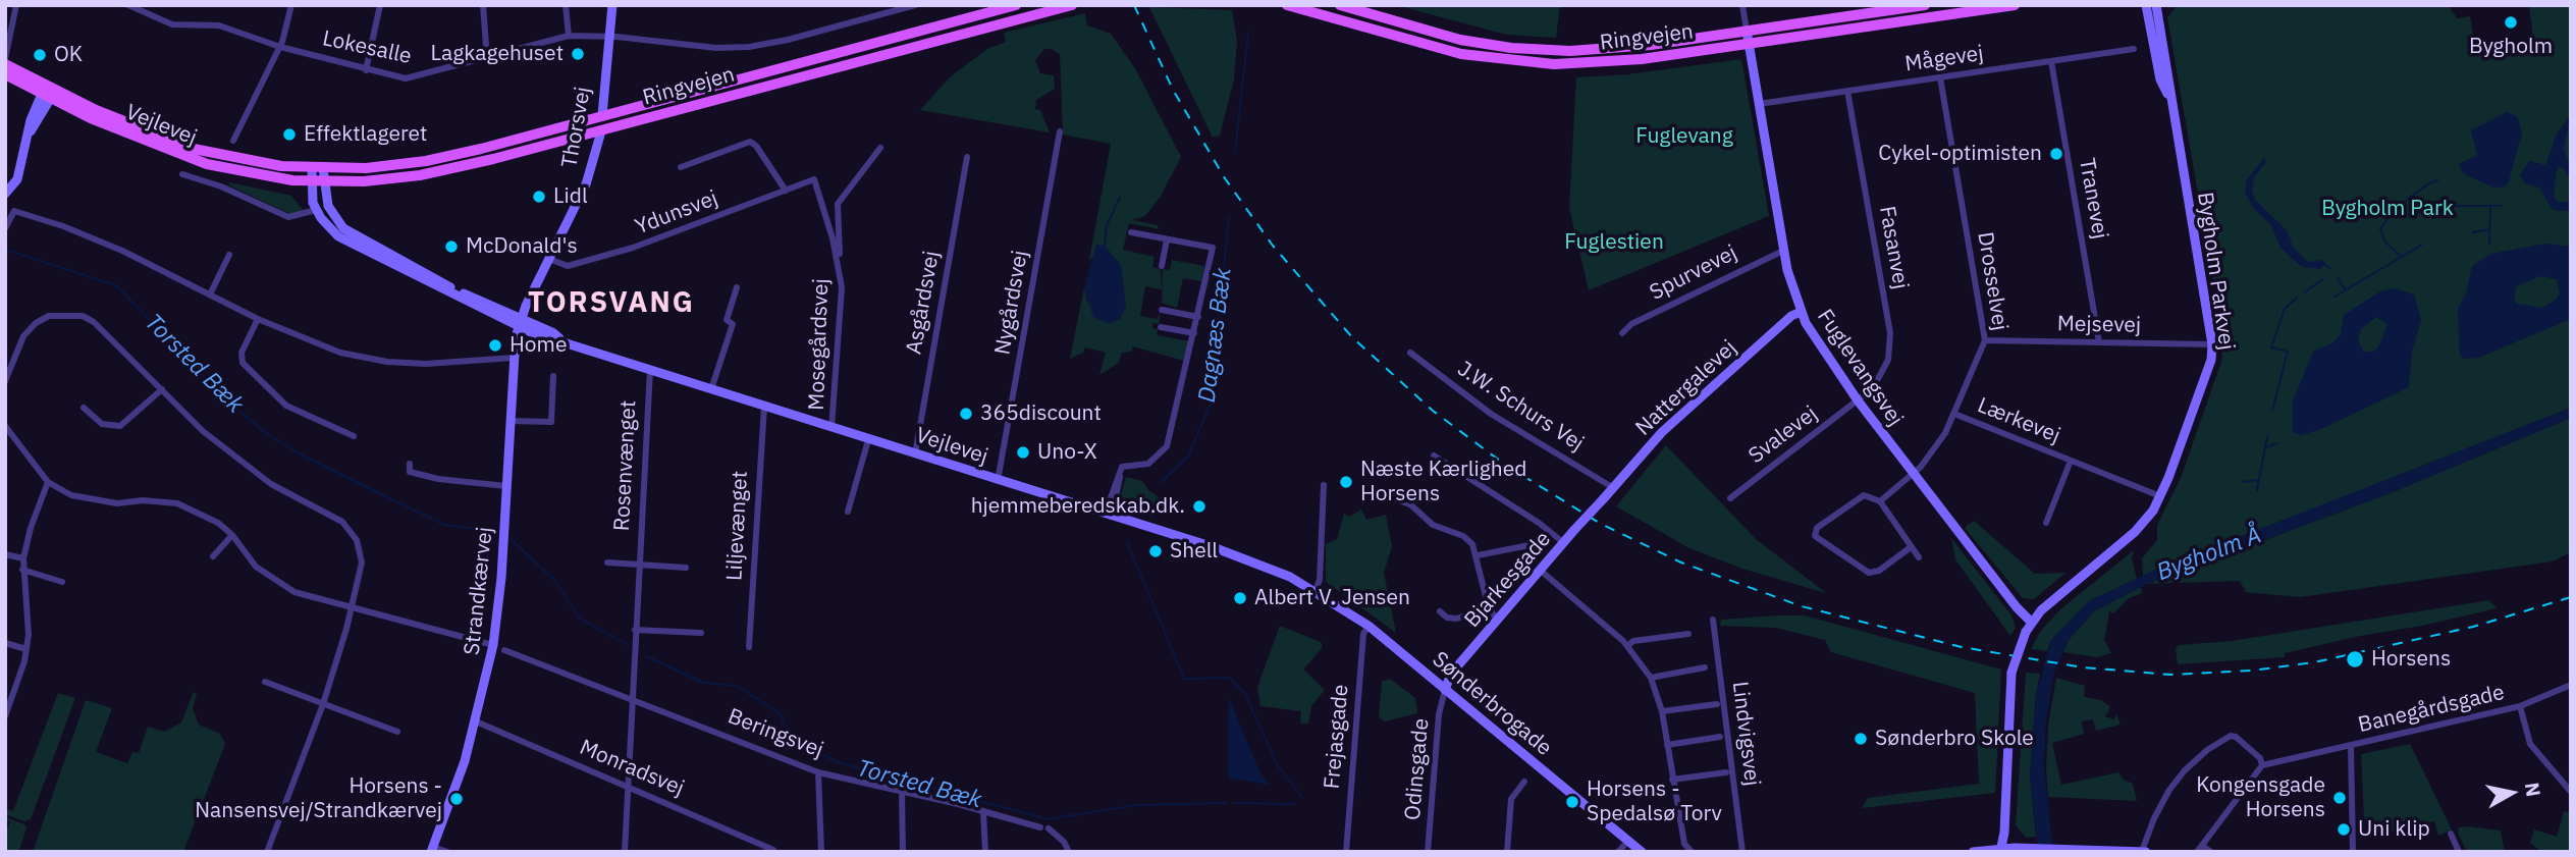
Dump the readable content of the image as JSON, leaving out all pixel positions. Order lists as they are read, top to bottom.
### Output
{
  "streets": {
    "main road": ["Ringvejen", "Vejlevej", "Thorsvej"],
    "street": [
      "Lokesalle",
      "Mågevej",
      "Tranevej",
      "Ydunsvej",
      "Fasanvej",
      "Bygholm Parkvej",
      "Spurvevej",
      "Drosselvej",
      "Asgårdsvej",
      "Nygårdsvej",
      "Mejsevej",
      "Mosegårdsvej",
      "Fuglevangsvej",
      "Nattergalevej",
      "J.W. Schurs Vej",
      "Lærkevej",
      "Svalevej",
      "Rosenvænget",
      "Liljevænget",
      "Bjarkesgade",
      "Strandkærvej",
      "Sønderbrogade",
      "Banegårdsgade",
      "Beringsvej",
      "Lindvigsvej",
      "Frejasgade",
      "Monradsvej",
      "Odinsgade"
    ]
  },
  "crossings": [
    ["Ringvejen", "Vejlevej"],
    ["Ringvejen", "Thorsvej"],
    ["Ringvejen", "Fuglevangsvej"],
    ["Lokesalle", "Thorsvej"],
    ["Mågevej", "Tranevej"],
    ["Mågevej", "Fasanvej"],
    ["Mågevej", "Drosselvej"],
    ["Mågevej", "Fuglevangsvej"],
    ["Vejlevej", "Thorsvej"],
    ["Vejlevej", "Asgårdsvej"],
    ["Vejlevej", "Nygårdsvej"],
    ["Vejlevej", "Mosegårdsvej"],
    ["Vejlevej", "Rosenvænget"],
    ["Vejlevej", "Liljevænget"],
    ["Vejlevej", "Strandkærvej"],
    ["Vejlevej", "Sønderbrogade"],
    ["Thorsvej", "Ydunsvej"],
    ["Thorsvej", "Strandkærvej"],
    ["Tranevej", "Mejsevej"],
    ["Ydunsvej", "Mosegårdsvej"],
    ["Fasanvej", "Fuglevangsvej"],
    ["Fasanvej", "Svalevej"],
    ["Bygholm Parkvej", "Mejsevej"],
    ["Bygholm Parkvej", "Fuglevangsvej"],
    ["Bygholm Parkvej", "Lærkevej"],
    ["Spurvevej", "Fuglevangsvej"],
    ["Drosselvej", "Mejsevej"],
    ["Drosselvej", "Fuglevangsvej"],
    ["Drosselvej", "Lærkevej"],
    ["Fuglevangsvej", "Nattergalevej"],
    ["Fuglevangsvej", "Svalevej"],
    ["Nattergalevej", "J.W. Schurs Vej"],
    ["Nattergalevej", "Bjarkesgade"],
    ["Rosenvænget", "Beringsvej"],
    ["Rosenvænget", "Monradsvej"],
    ["Bjarkesgade", "Sønderbrogade"],
    ["Bjarkesgade", "Odinsgade"],
    ["Strandkærvej", "Monradsvej"],
    ["Sønderbrogade", "Frejasgade"],
    ["Sønderbrogade", "Odinsgade"]
  ],
  "districts": ["TORSVANG"],
  "water": ["Dagnæs Bæk", "Torsted Bæk", "Bygholm Å"],
  "parks": ["Fuglevang", "Bygholm Park", "Fuglestien"],
  "places": [
    "Bygholm",
    "Lagkagehuset",
    "OK",
    "Effektlageret",
    "Cykel-optimisten",
    "Lidl",
    "McDonald's",
    "Home",
    "365discount",
    "Uno-X",
    "Næste Kærlighed Horsens",
    "hjemmeberedskab.dk.",
    "Shell",
    "Albert V. Jensen",
    "Horsens",
    "Sønderbro Skole",
    "Kongensgade Horsens",
    "Horsens - Nansensvej/Strandkærvej",
    "Horsens - Spedalsø Torv",
    "Uni klip"
  ],
  "north": "right"
}
